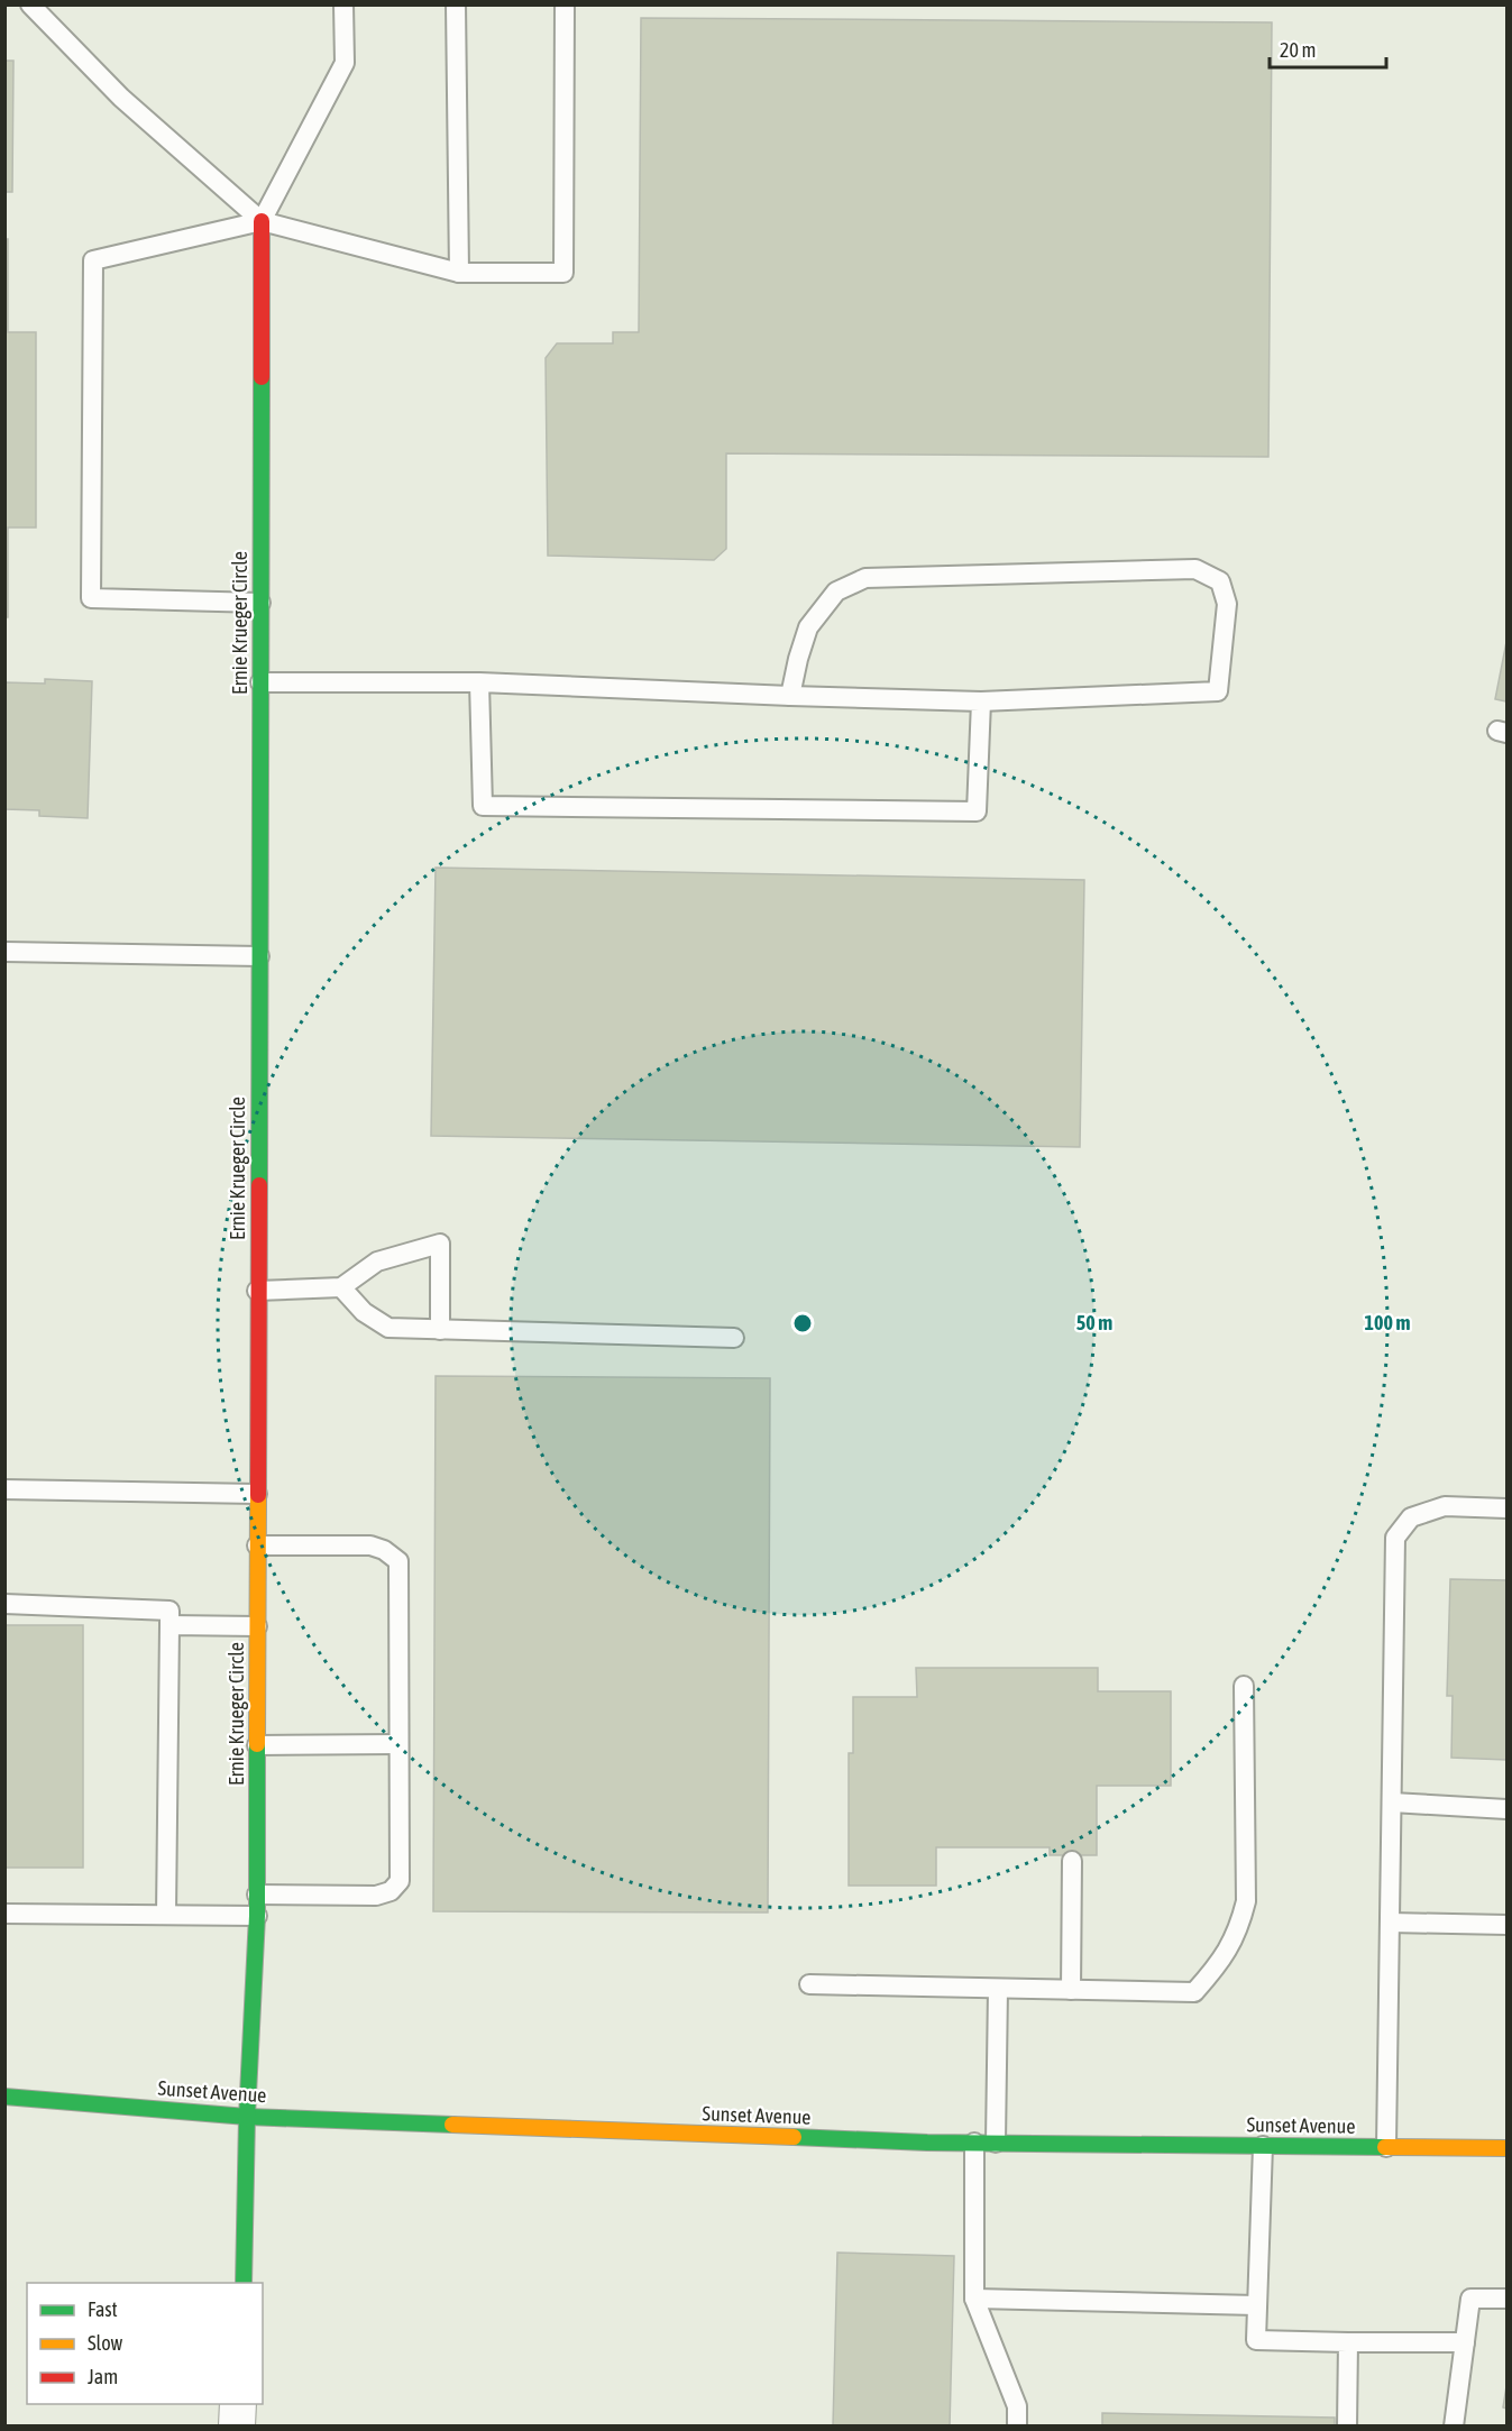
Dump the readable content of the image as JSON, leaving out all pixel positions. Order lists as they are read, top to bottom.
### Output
{
  "streets": {
    "street": ["Ernie Krueger Circle", "Sunset Avenue"]
  },
  "crossings": [
    ["Ernie Krueger Circle", "Sunset Avenue"]
  ],
  "legend": ["Fast", "Slow", "Jam"],
  "scale_bar": "20 m",
  "rings": ["50 m", "100 m"]
}
